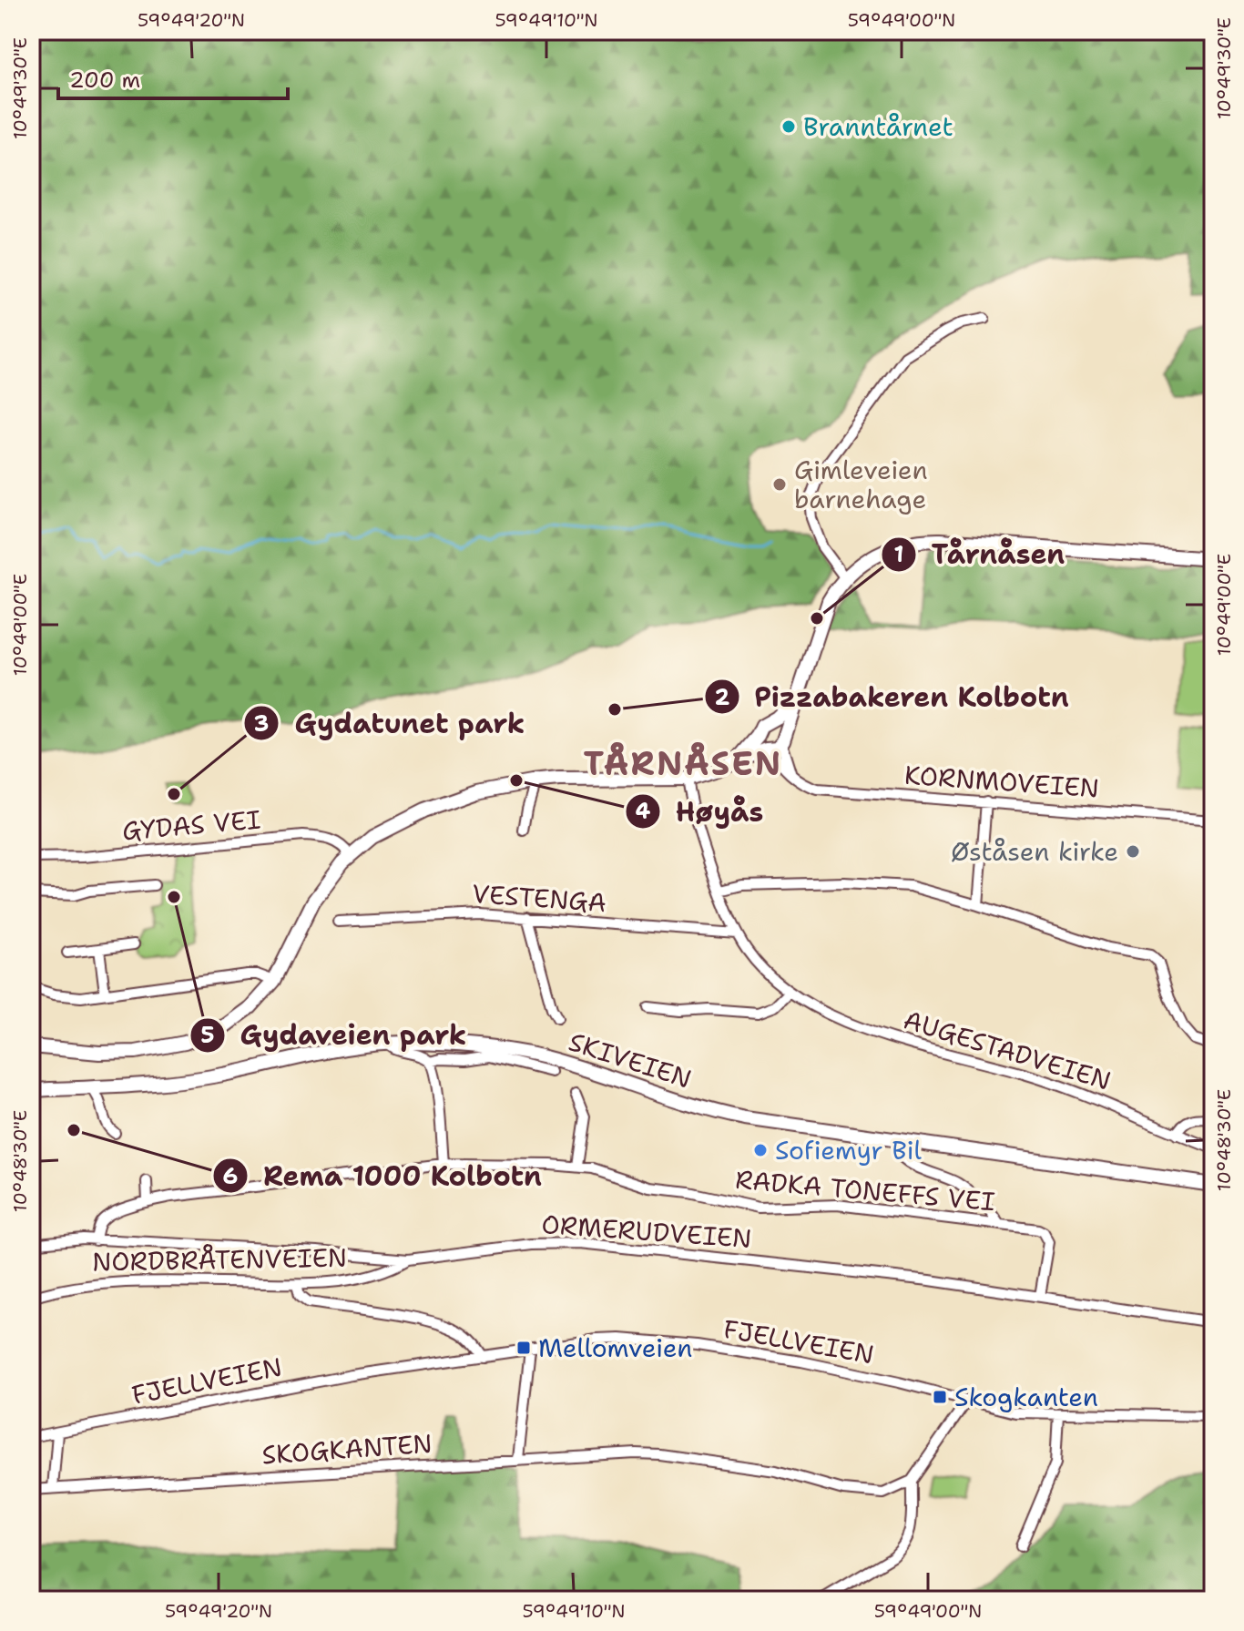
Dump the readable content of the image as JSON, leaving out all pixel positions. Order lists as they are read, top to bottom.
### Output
{
  "streets": {
    "street": [
      "KORNMOVEIEN",
      "GYDAS VEI",
      "VESTENGA",
      "AUGESTADVEIEN",
      "SKIVEIEN",
      "RADKA TONEFFS VEI",
      "ORMERUDVEIEN",
      "NORDBRÅTENVEIEN",
      "FJELLVEIEN",
      "SKOGKANTEN"
    ]
  },
  "crossings": [
    ["VESTENGA", "AUGESTADVEIEN"],
    ["RADKA TONEFFS VEI", "ORMERUDVEIEN"],
    ["ORMERUDVEIEN", "NORDBRÅTENVEIEN"]
  ],
  "districts": ["TÅRNÅSEN"],
  "places": {
    "other": [
      "Branntårnet",
      "Gimleveien barnehage",
      "Tårnåsen",
      "Pizzabakeren Kolbotn",
      "Høyås",
      "Gydatunet park",
      "Øståsen kirke",
      "Gydaveien park",
      "Rema 1000 Kolbotn",
      "Sofiemyr Bil"
    ],
    "transit": ["Mellomveien", "Skogkanten"]
  },
  "scale_bar": "200 m",
  "coordinates": [
    "59°49'20\"N",
    "59°49'10\"N",
    "59°49'00\"N",
    "10°49'30\"E",
    "10°49'00\"E",
    "10°48'30\"E"
  ]
}
